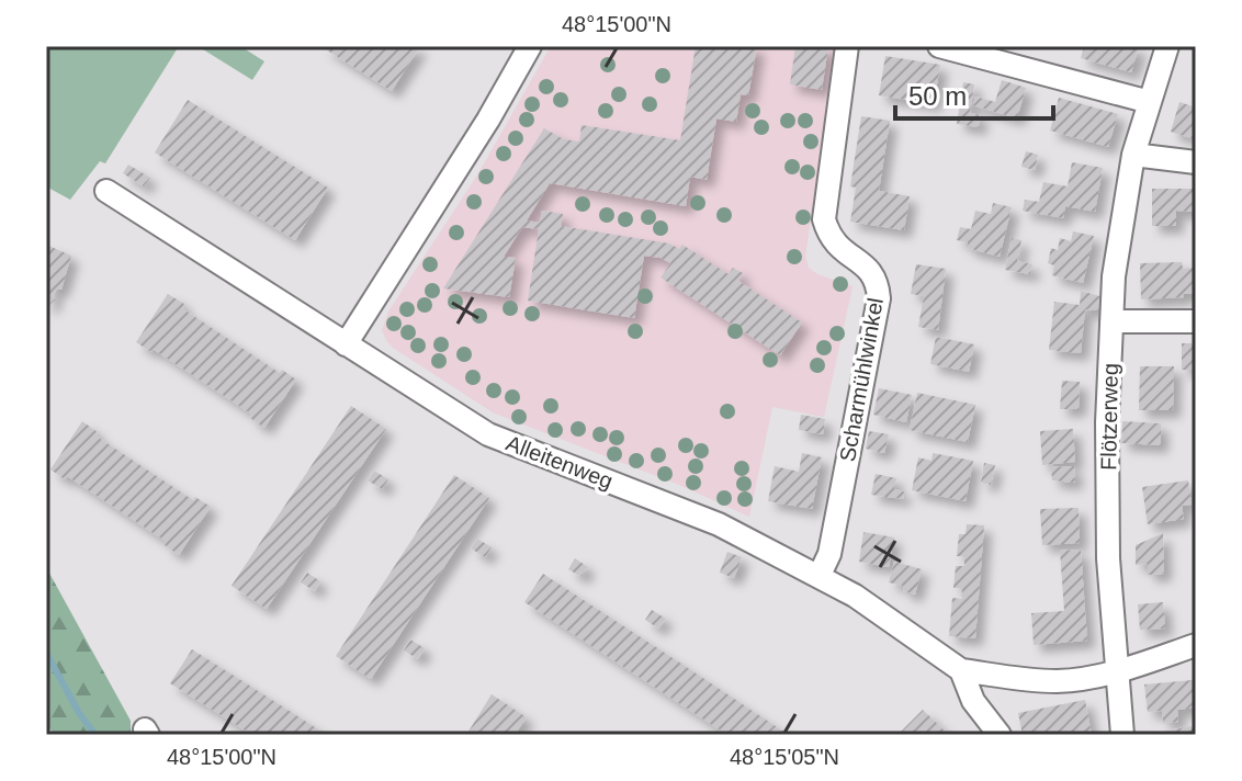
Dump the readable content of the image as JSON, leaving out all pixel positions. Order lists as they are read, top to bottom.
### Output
{
  "streets": {
    "street": ["Scharmühlwinkel", "Flötzerweg", "Alleitenweg"]
  },
  "crossings": [
    ["Scharmühlwinkel", "Alleitenweg"]
  ],
  "scale_bar": "50 m",
  "coordinates": ["48°15'00\"N", "48°15'05\"N"]
}
